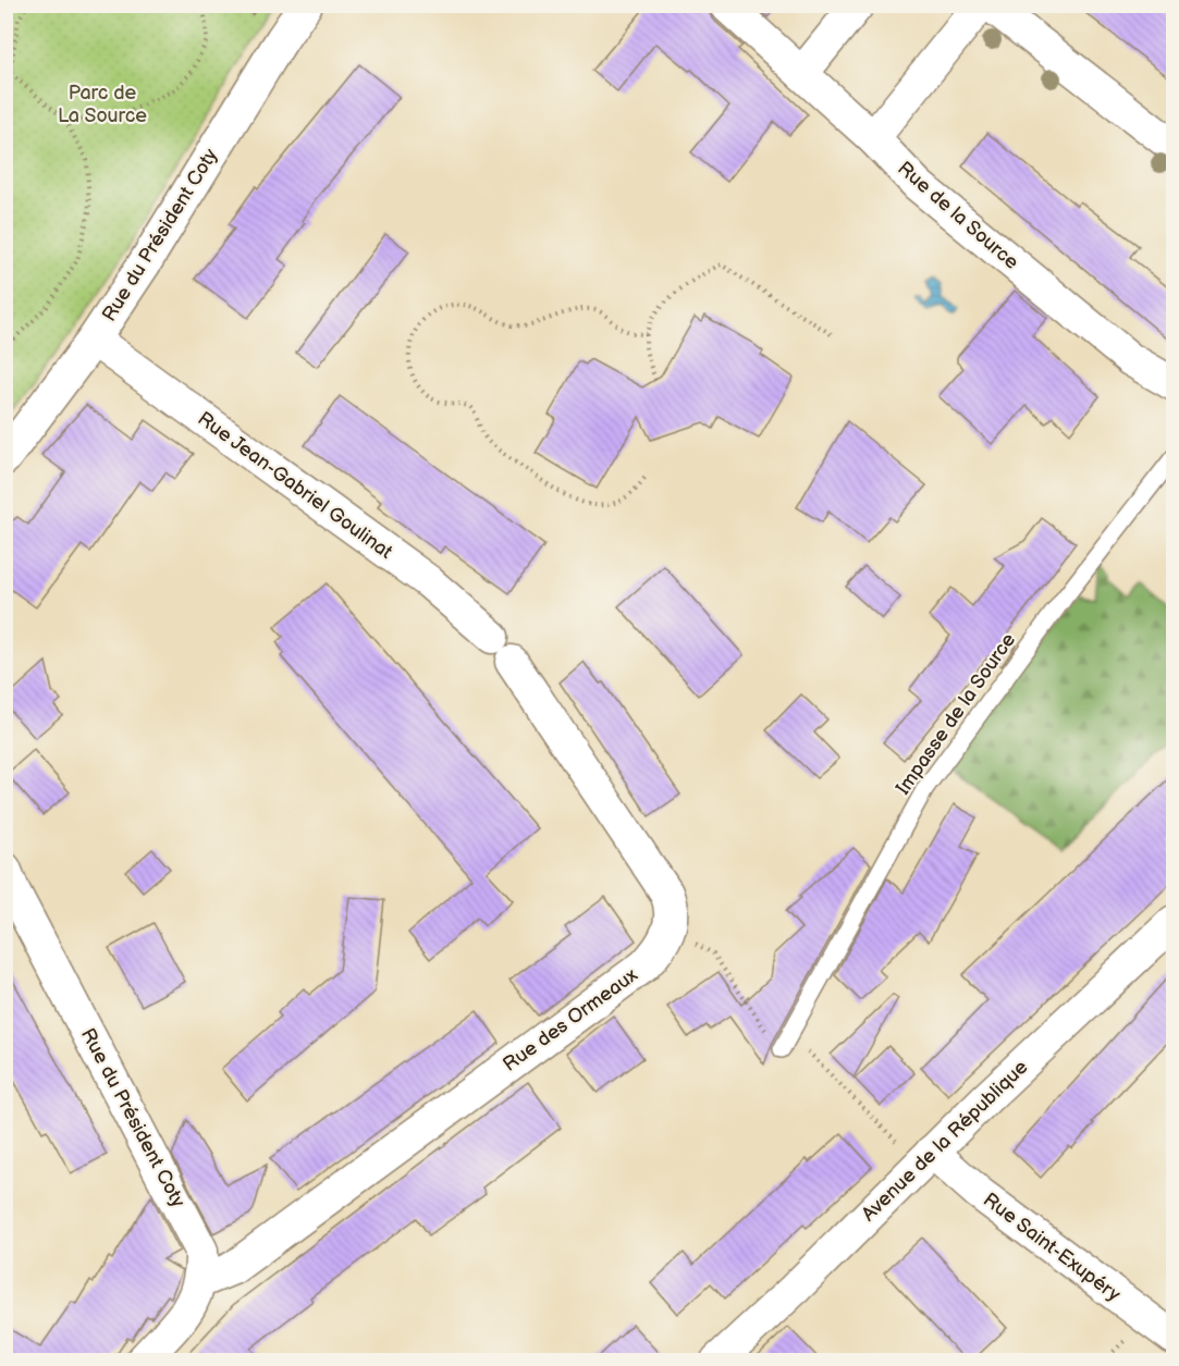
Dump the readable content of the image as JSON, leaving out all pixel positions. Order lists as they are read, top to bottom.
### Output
{
  "streets": {
    "street": [
      "Rue de la Source",
      "Rue du Président Coty",
      "Rue Jean-Gabriel Goulinat",
      "Rue des Ormeaux",
      "Avenue de la République",
      "Rue Saint-Exupéry"
    ],
    "lane": ["Impasse de la Source"]
  },
  "crossings": [
    ["Rue du Président Coty", "Rue Jean-Gabriel Goulinat"],
    ["Rue du Président Coty", "Rue des Ormeaux"],
    ["Avenue de la République", "Rue Saint-Exupéry"]
  ],
  "parks": ["Parc de La Source"]
}
